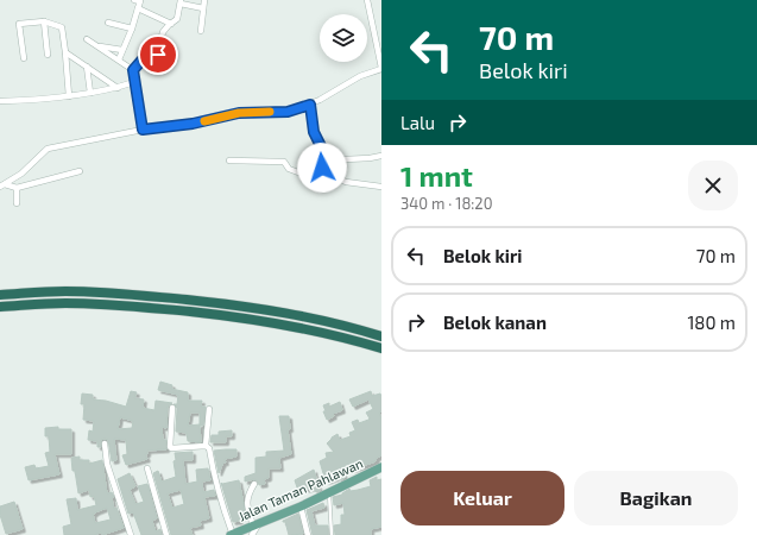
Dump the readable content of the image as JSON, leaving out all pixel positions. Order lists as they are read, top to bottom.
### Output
{
  "streets": {
    "main road": ["Jalan Taman Pahlawan"]
  },
  "page": {
    "turn": ["70 m", "Belok kiri"],
    "then": "Lalu",
    "heading": ["1 mnt", "340 m · 18:20"],
    "list": [
      {
        "name": "Belok kiri",
        "value": "70 m"
      },
      {
        "name": "Belok kanan",
        "value": "180 m"
      }
    ],
    "buttons": ["Keluar", "Bagikan"]
  }
}
